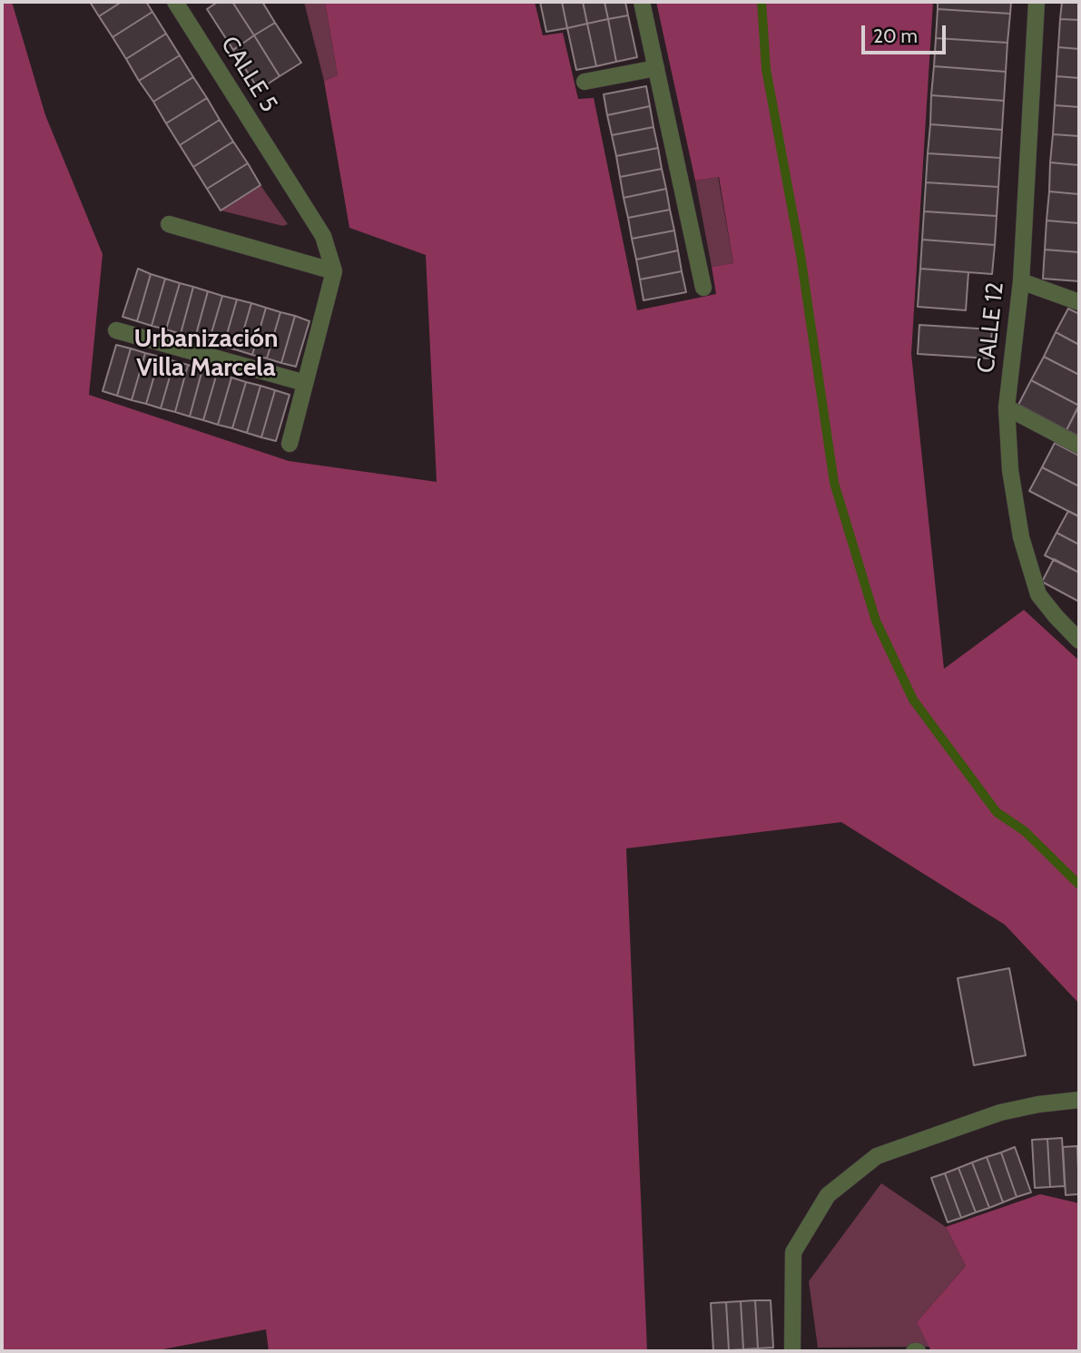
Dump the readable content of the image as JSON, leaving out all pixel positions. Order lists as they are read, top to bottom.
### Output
{
  "streets": {
    "street": ["CALLE 5", "CALLE 12"]
  },
  "districts": ["Urbanización Villa Marcela"],
  "scale_bar": "20 m"
}
